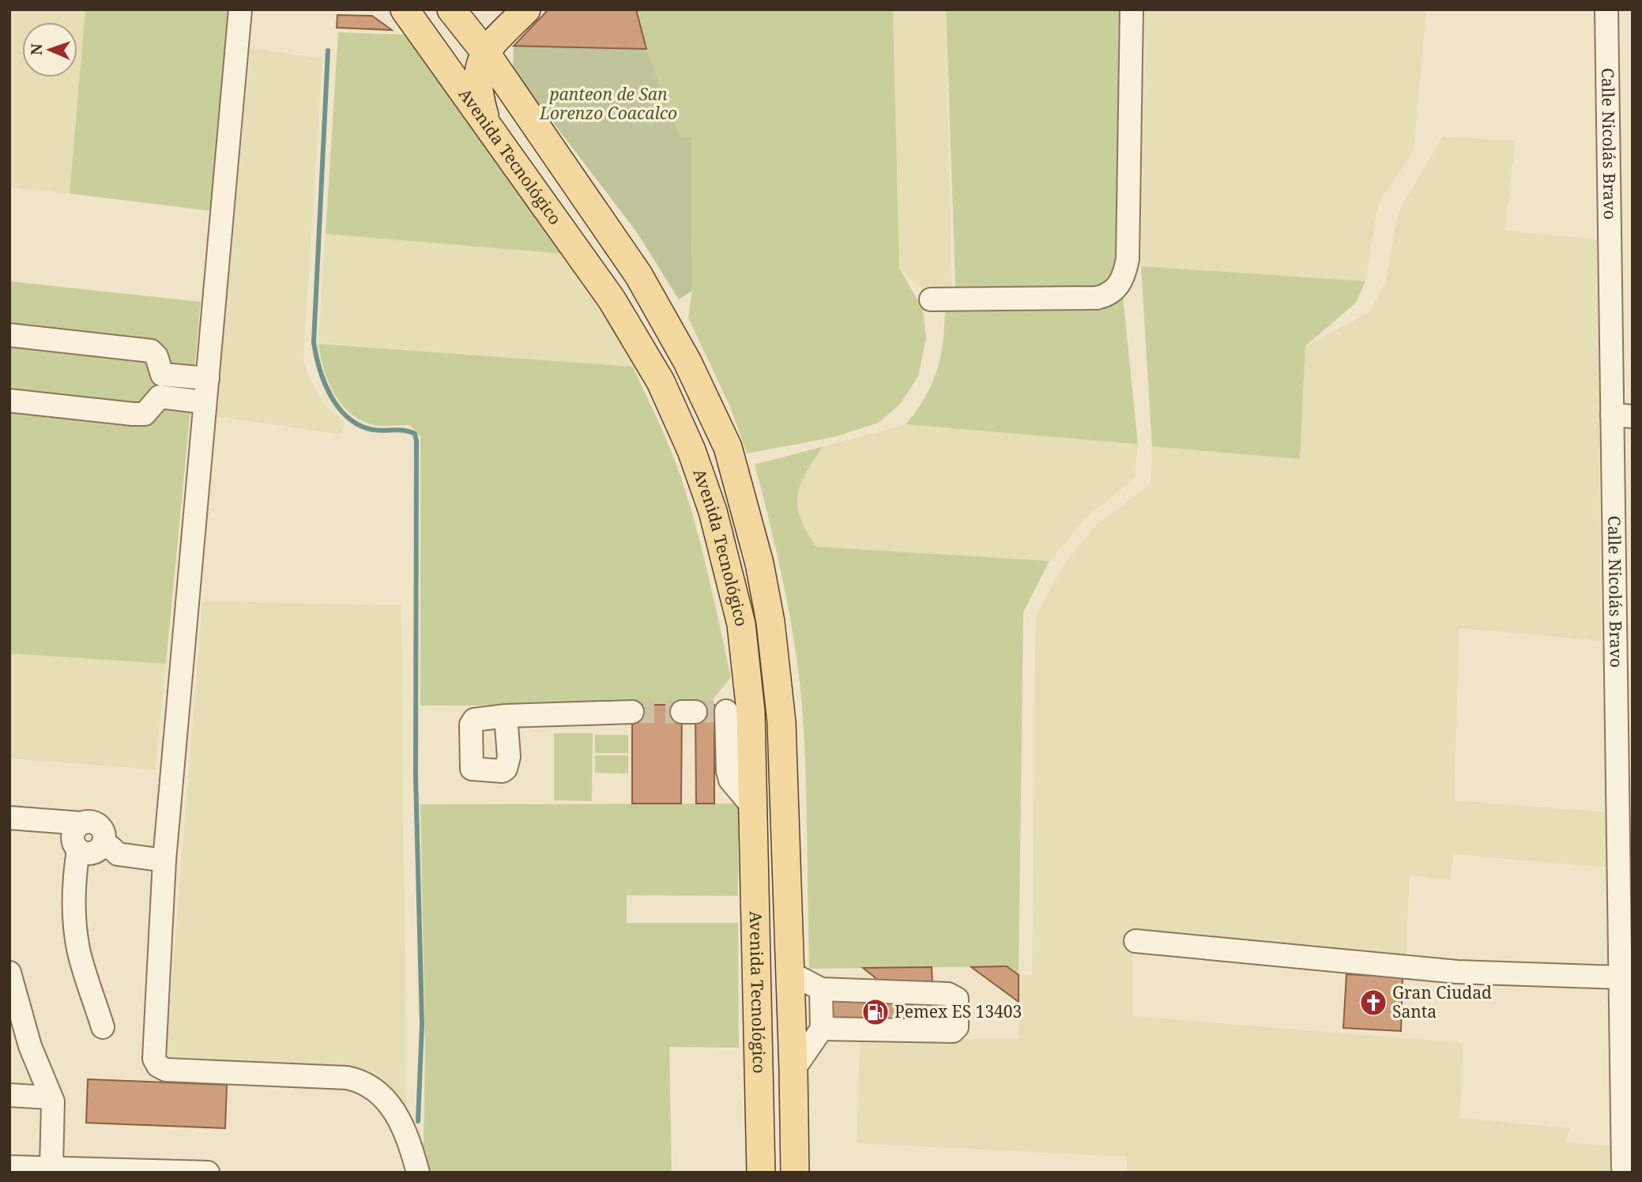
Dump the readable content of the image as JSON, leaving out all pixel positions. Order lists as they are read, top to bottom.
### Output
{
  "streets": {
    "main road": ["Avenida Tecnológico"],
    "street": ["Calle Nicolás Bravo"]
  },
  "parks": ["panteon de San Lorenzo Coacalco"],
  "places": {
    "church": ["Gran Ciudad Santa"],
    "fuel station": ["Pemex ES 13403"]
  },
  "north": "left"
}
